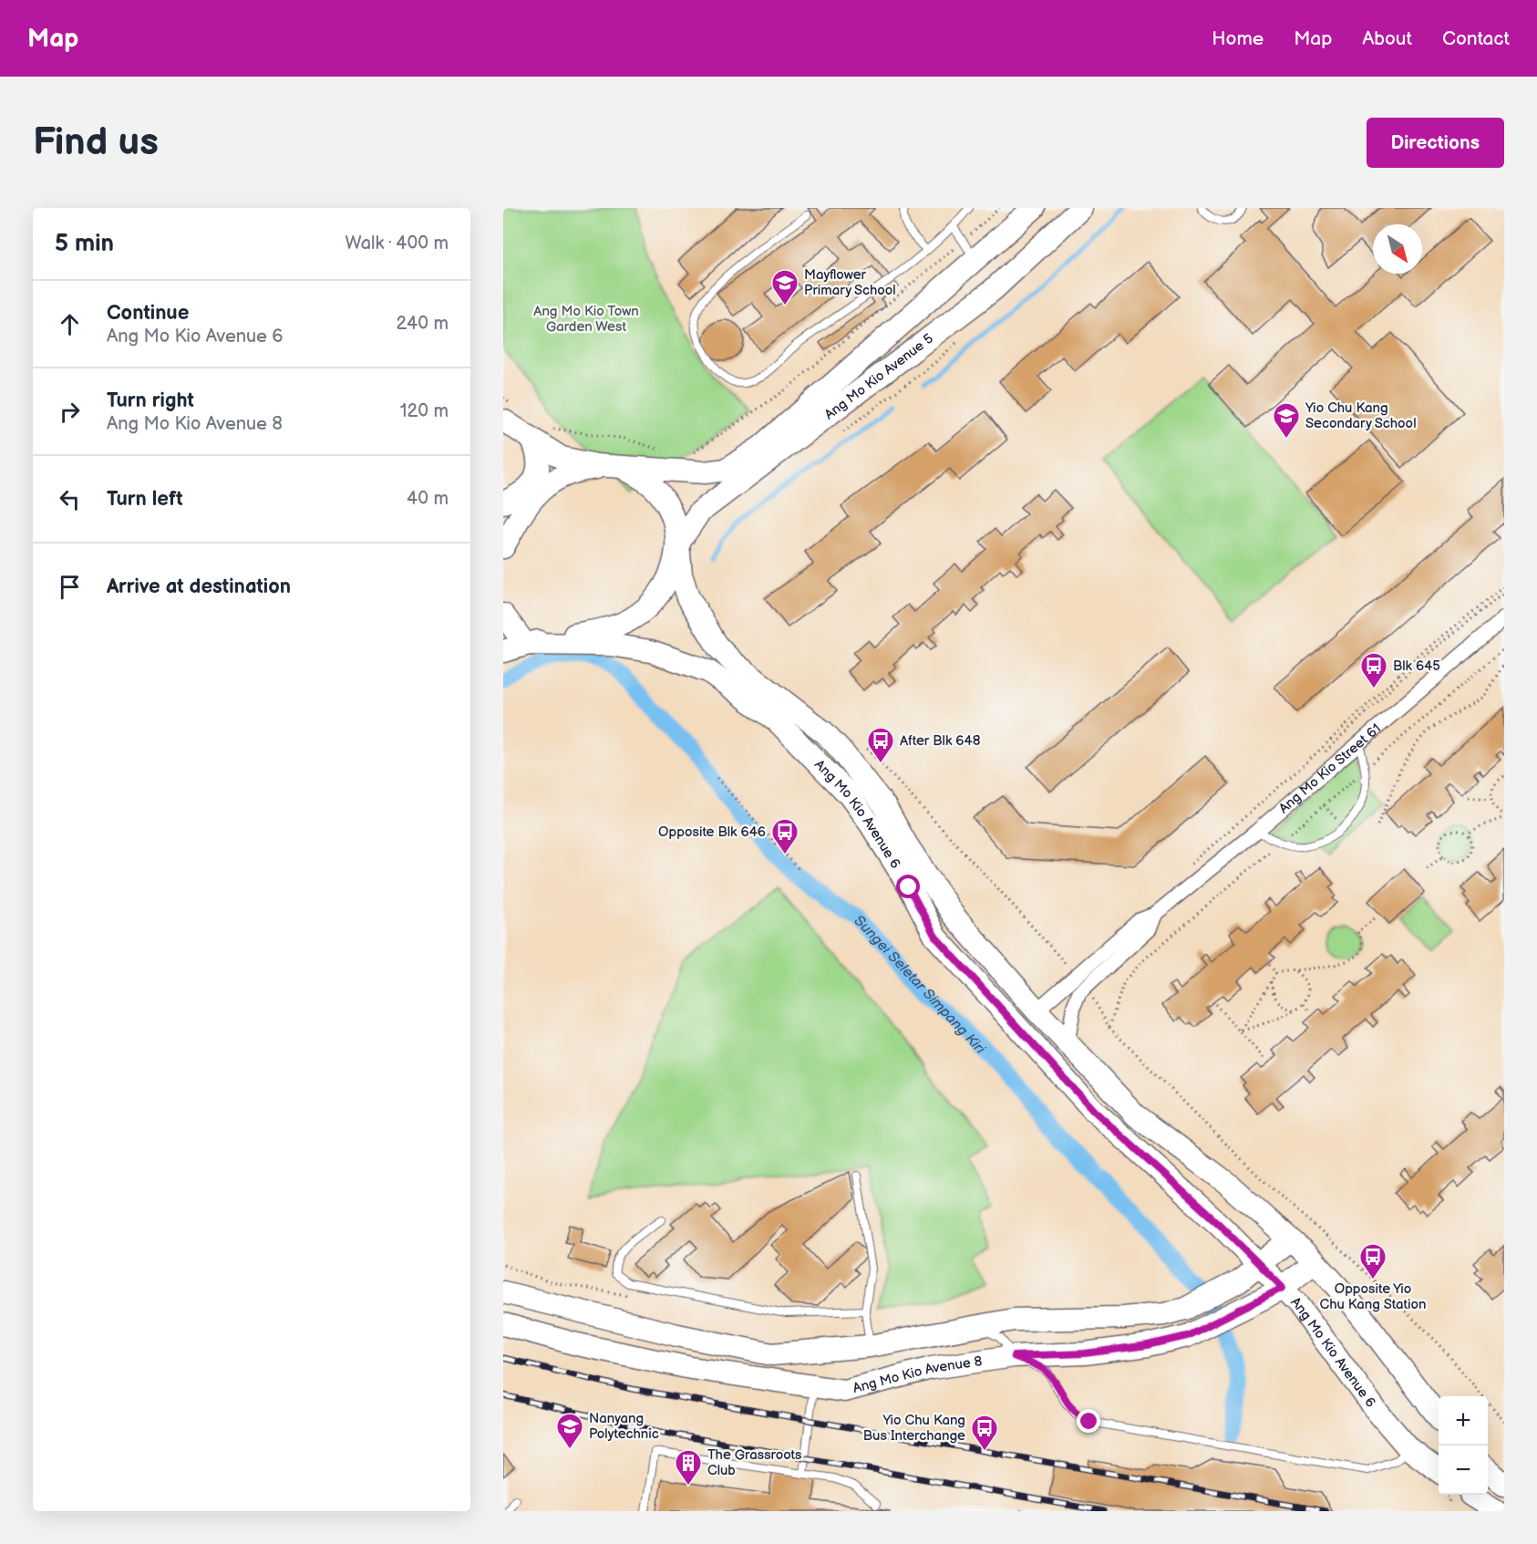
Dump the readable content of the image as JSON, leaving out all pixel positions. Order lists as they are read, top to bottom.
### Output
{
  "streets": {
    "main road": ["Ang Mo Kio Avenue 5", "Ang Mo Kio Avenue 6", "Ang Mo Kio Avenue 8"],
    "street": ["Ang Mo Kio Street 61"]
  },
  "crossings": [
    ["Ang Mo Kio Avenue 5", "Ang Mo Kio Avenue 6"],
    ["Ang Mo Kio Street 61", "Ang Mo Kio Avenue 6"],
    ["Ang Mo Kio Avenue 6", "Ang Mo Kio Avenue 8"]
  ],
  "water": ["Sungei Seletar Simpang Kiri"],
  "parks": ["Ang Mo Kio Town Garden West"],
  "places": {
    "school or university": ["Mayflower Primary School", "Yio Chu Kang Secondary School", "Nanyang Polytechnic"],
    "bus stop": [
      "Blk 645",
      "After Blk 648",
      "Opposite Blk 646",
      "Opposite Yio Chu Kang Station",
      "Yio Chu Kang Bus Interchange"
    ],
    "building": ["The Grassroots Club"]
  },
  "north": "bottom right",
  "page": {
    "header": "Map",
    "nav": [
      "Home",
      "Map",
      "About",
      "Contact"
    ],
    "buttons": "Directions",
    "title": "Find us",
    "heading": ["5 min", "Walk · 400 m"],
    "list": [
      ["Continue", "Ang Mo Kio Avenue 6", "240 m"],
      ["Turn right", "Ang Mo Kio Avenue 8", "120 m"],
      ["Turn left", "40 m"],
      "Arrive at destination"
    ],
    "map_buttons": ["+", "−"]
  }
}
